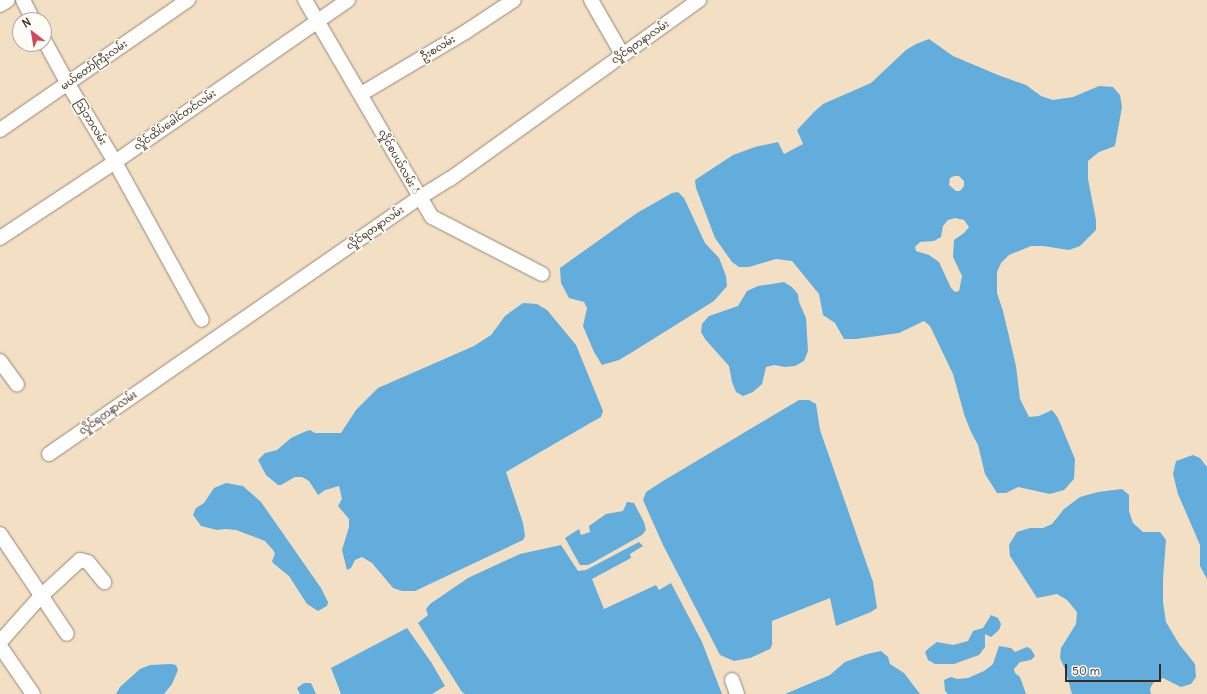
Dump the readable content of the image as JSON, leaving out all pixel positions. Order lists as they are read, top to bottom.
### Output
{
  "streets": {
    "street": [
      "လှိုင်ရတနာလမ်း",
      "ဦးစလမ်း",
      "မယ်တော်ကြီးလမ်း",
      "လှိုင်ထိပ်ခေါင်တင်လမ်း",
      "သြဘာလမ်း",
      "လှိုင်စပယ်လမ်း ံ"
    ]
  },
  "crossings": [
    ["လှိုင်ရတနာလမ်း", "လှိုင်စပယ်လမ်း ံ"],
    ["ဦးစလမ်း", "လှိုင်စပယ်လမ်း ံ"],
    ["မယ်တော်ကြီးလမ်း", "သြဘာလမ်း"],
    ["လှိုင်ထိပ်ခေါင်တင်လမ်း", "သြဘာလမ်း"],
    ["လှိုင်ထိပ်ခေါင်တင်လမ်း", "လှိုင်စပယ်လမ်း ံ"]
  ],
  "scale_bar": "50 m",
  "north": "top left"
}
